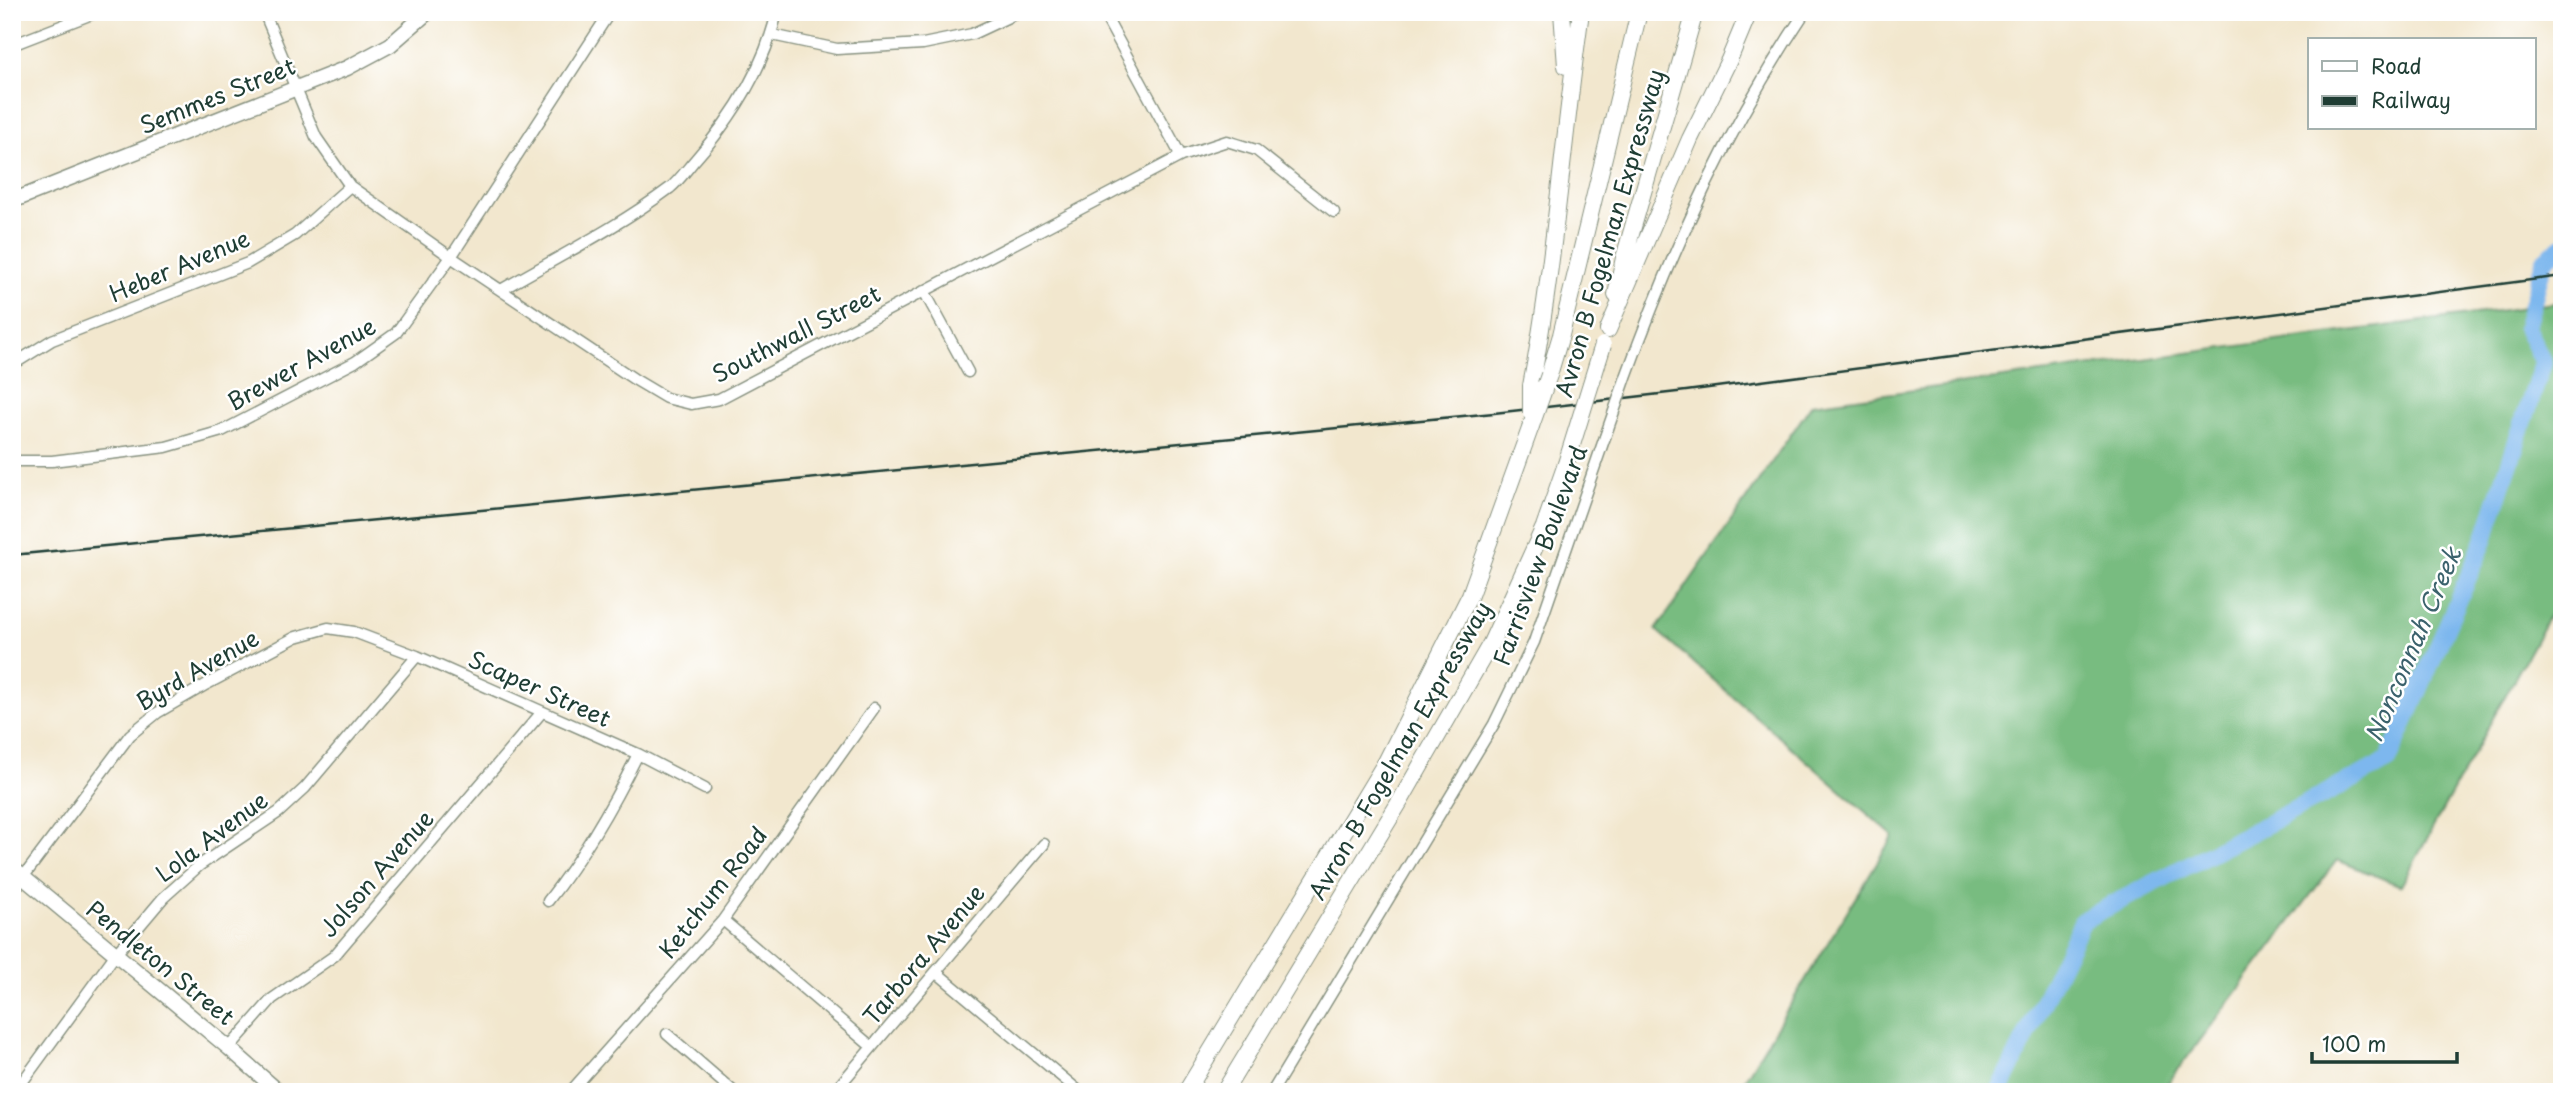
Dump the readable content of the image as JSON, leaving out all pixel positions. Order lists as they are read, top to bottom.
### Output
{
  "streets": {
    "highway": ["Avron B Fogelman Expressway"],
    "main road": ["Semmes Street", "Pendleton Street"],
    "street": [
      "Heber Avenue",
      "Southwall Street",
      "Brewer Avenue",
      "Farrisview Boulevard",
      "Byrd Avenue",
      "Scaper Street",
      "Lola Avenue",
      "Jolson Avenue",
      "Ketchum Road",
      "Tarbora Avenue"
    ]
  },
  "crossings": [
    ["Semmes Street", "Southwall Street"],
    ["Heber Avenue", "Southwall Street"],
    ["Southwall Street", "Brewer Avenue"],
    ["Byrd Avenue", "Scaper Street"],
    ["Byrd Avenue", "Pendleton Street"],
    ["Scaper Street", "Lola Avenue"],
    ["Scaper Street", "Jolson Avenue"],
    ["Lola Avenue", "Pendleton Street"],
    ["Jolson Avenue", "Pendleton Street"]
  ],
  "water": ["Nonconnah Creek"],
  "legend": ["Road", "Railway"],
  "scale_bar": "100 m"
}
